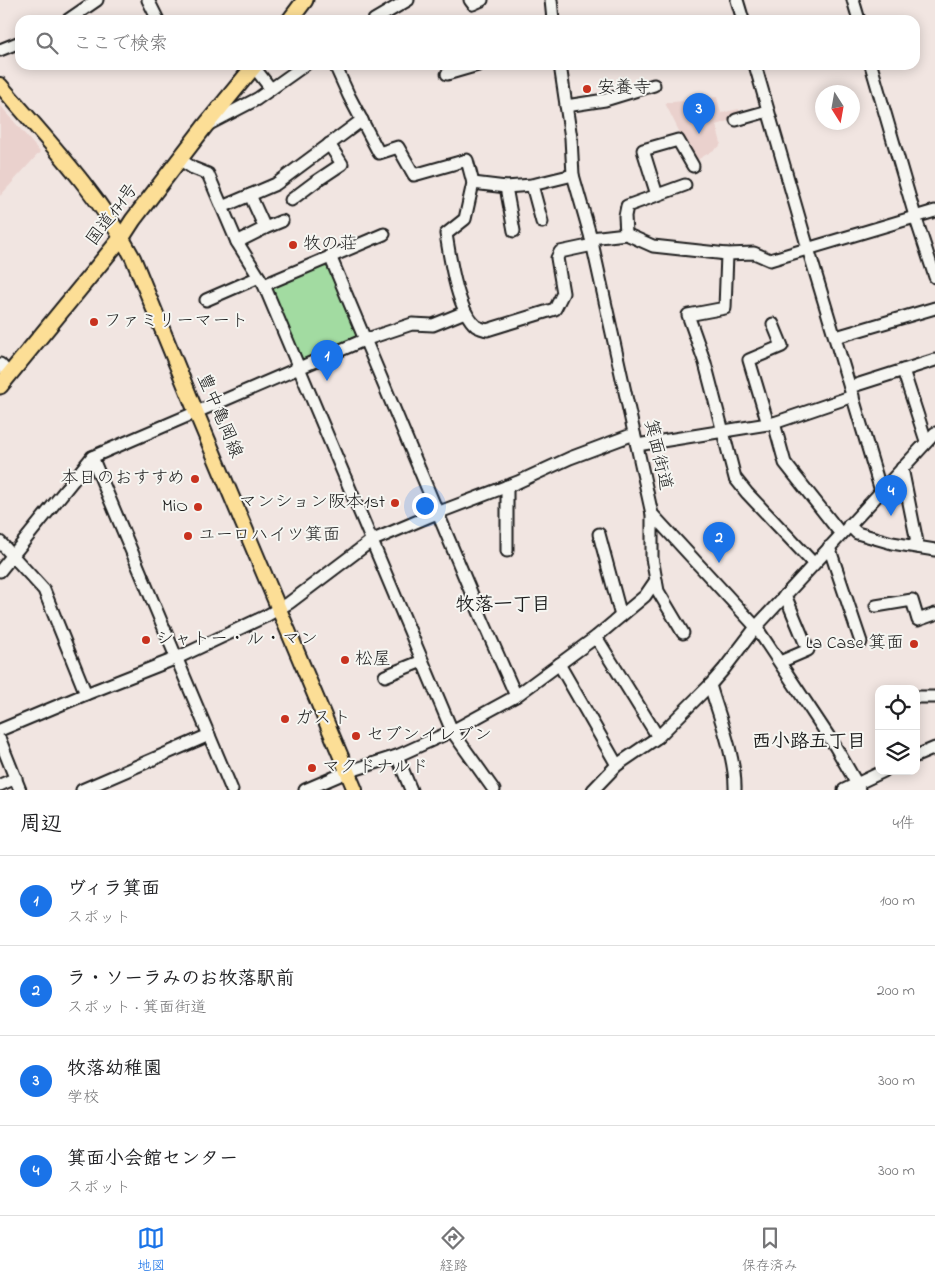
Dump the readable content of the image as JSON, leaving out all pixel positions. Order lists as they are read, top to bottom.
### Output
{
  "streets": {
    "highway": ["国道171号"],
    "main road": ["豊中亀岡線"],
    "street": ["箕面街道"]
  },
  "crossings": [
    ["国道171号", "豊中亀岡線"]
  ],
  "districts": ["牧落一丁目", "西小路五丁目"],
  "places": [
    "安養寺",
    "牧の荘",
    "ファミリーマート",
    "本日のおすすめ",
    "マンション阪本1st",
    "MiO",
    "ユーロハイツ箕面",
    "シャトー・ル・マン",
    "La Case 箕面",
    "松屋",
    "ガスト",
    "セブンイレブン",
    "マクドナルド"
  ],
  "north": "bottom",
  "page": {
    "search": "ここで検索",
    "pins": [
      "3",
      "1",
      "4",
      "2"
    ],
    "heading": ["周辺", "4件"],
    "list": [
      {
        "mark": "1",
        "name": "ヴィラ箕面",
        "note": "スポット",
        "value": "100 m"
      },
      {
        "mark": "2",
        "name": "ラ・ソーラみのお牧落駅前",
        "note": "スポット · 箕面街道",
        "value": "200 m"
      },
      {
        "mark": "3",
        "name": "牧落幼稚園",
        "note": "学校",
        "value": "300 m"
      },
      {
        "mark": "4",
        "name": "箕面小会館センター",
        "note": "スポット",
        "value": "300 m"
      }
    ],
    "nav": ["地図", "経路", "保存済み"]
  }
}
